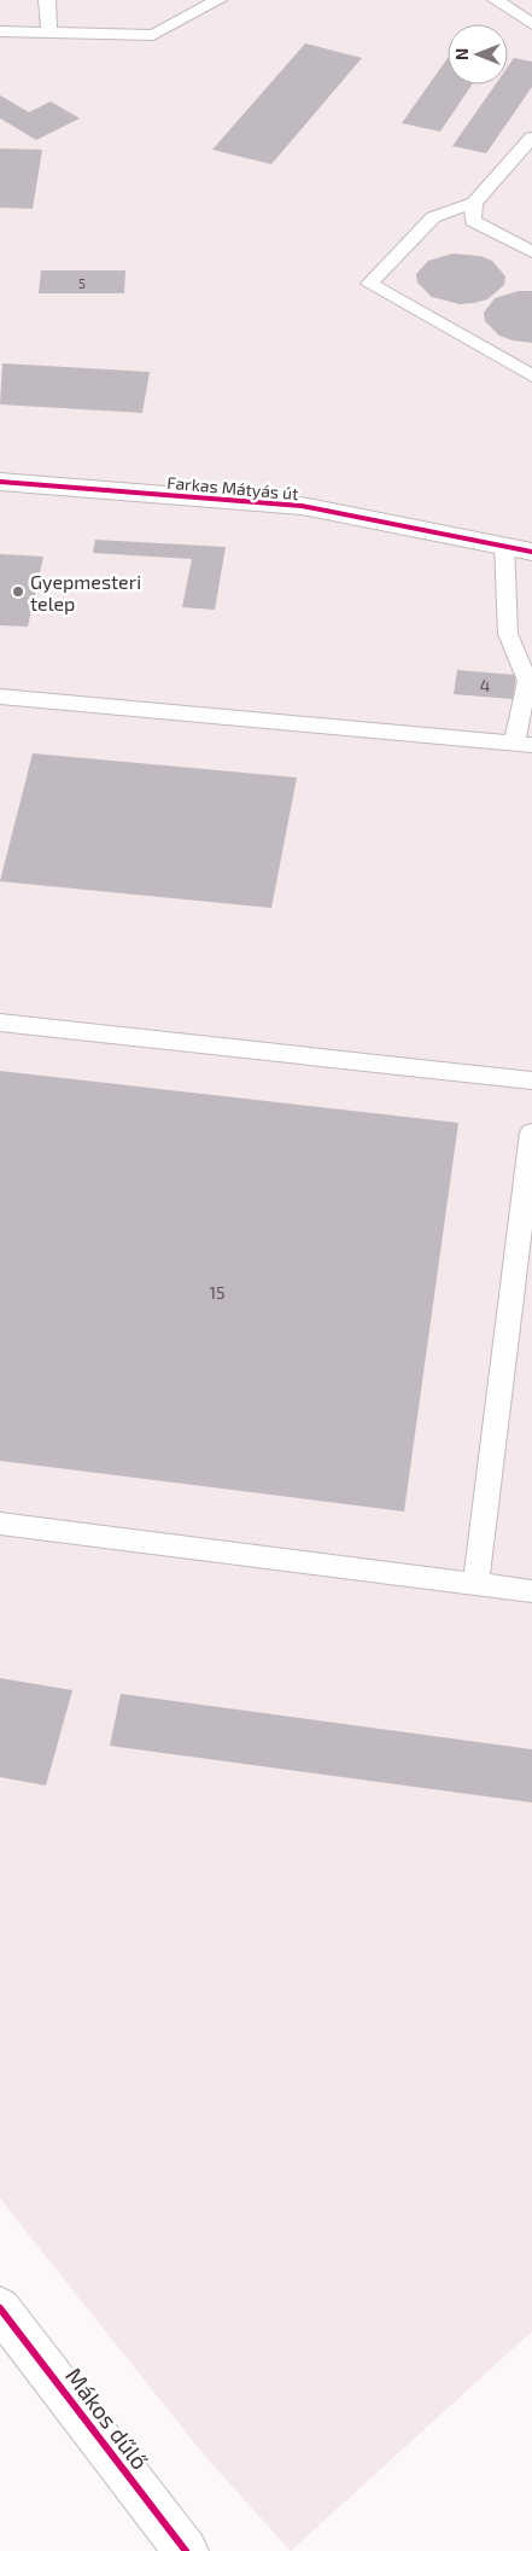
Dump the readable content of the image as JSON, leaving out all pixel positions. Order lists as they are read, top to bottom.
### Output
{
  "streets": {
    "street": ["Farkas Mátyás út", "Mákos dűlő"]
  },
  "places": ["Gyepmesteri telep"],
  "house_numbers": ["5", "4", "15"],
  "north": "left"
}
